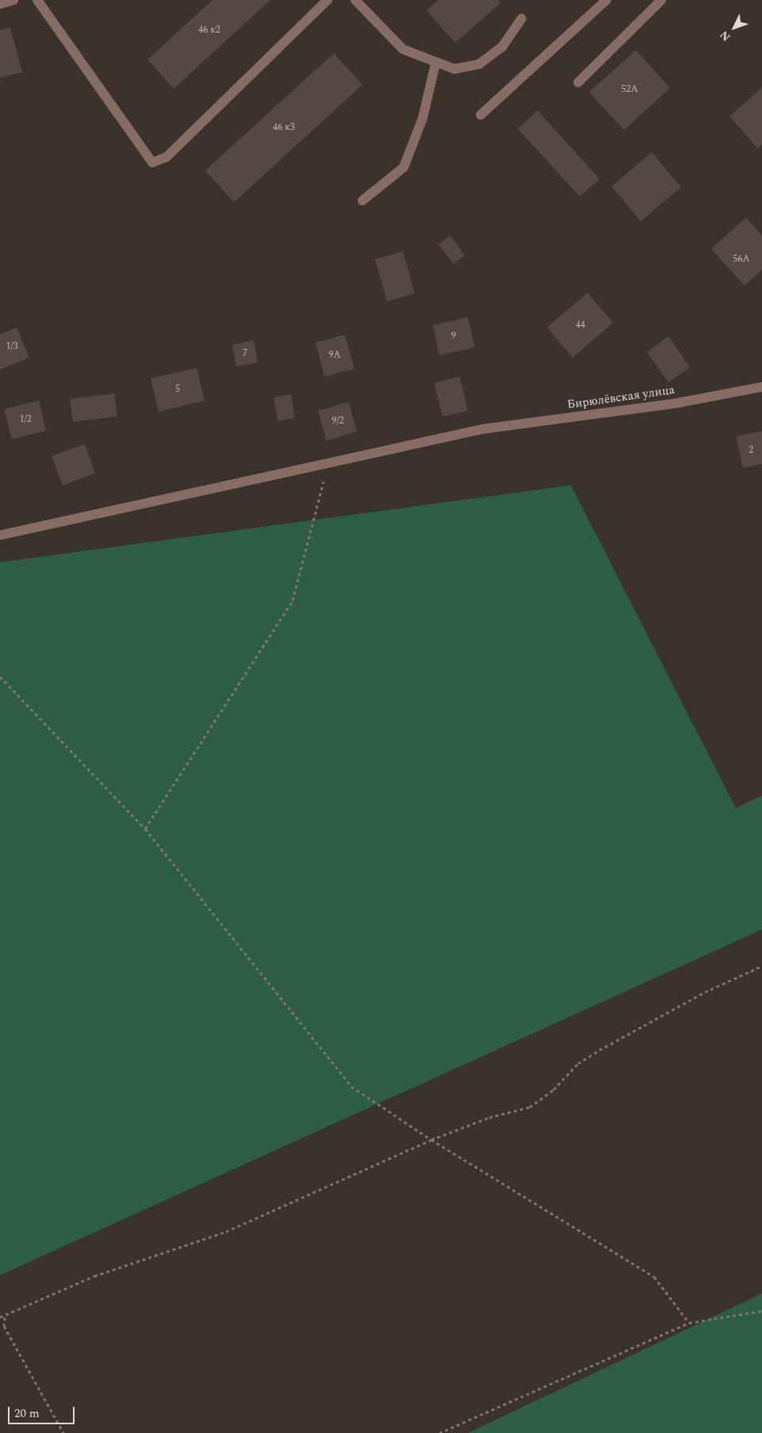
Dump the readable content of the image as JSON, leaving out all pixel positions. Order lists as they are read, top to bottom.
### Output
{
  "streets": {
    "street": ["Бирюлёвская улица"]
  },
  "house_numbers": [
    "46 к2",
    "52А",
    "46 к3",
    "56А",
    "44",
    "9",
    "1/3",
    "7",
    "9А",
    "5",
    "1/2",
    "9/2",
    "2"
  ],
  "scale_bar": "20 m",
  "north": "bottom left"
}
